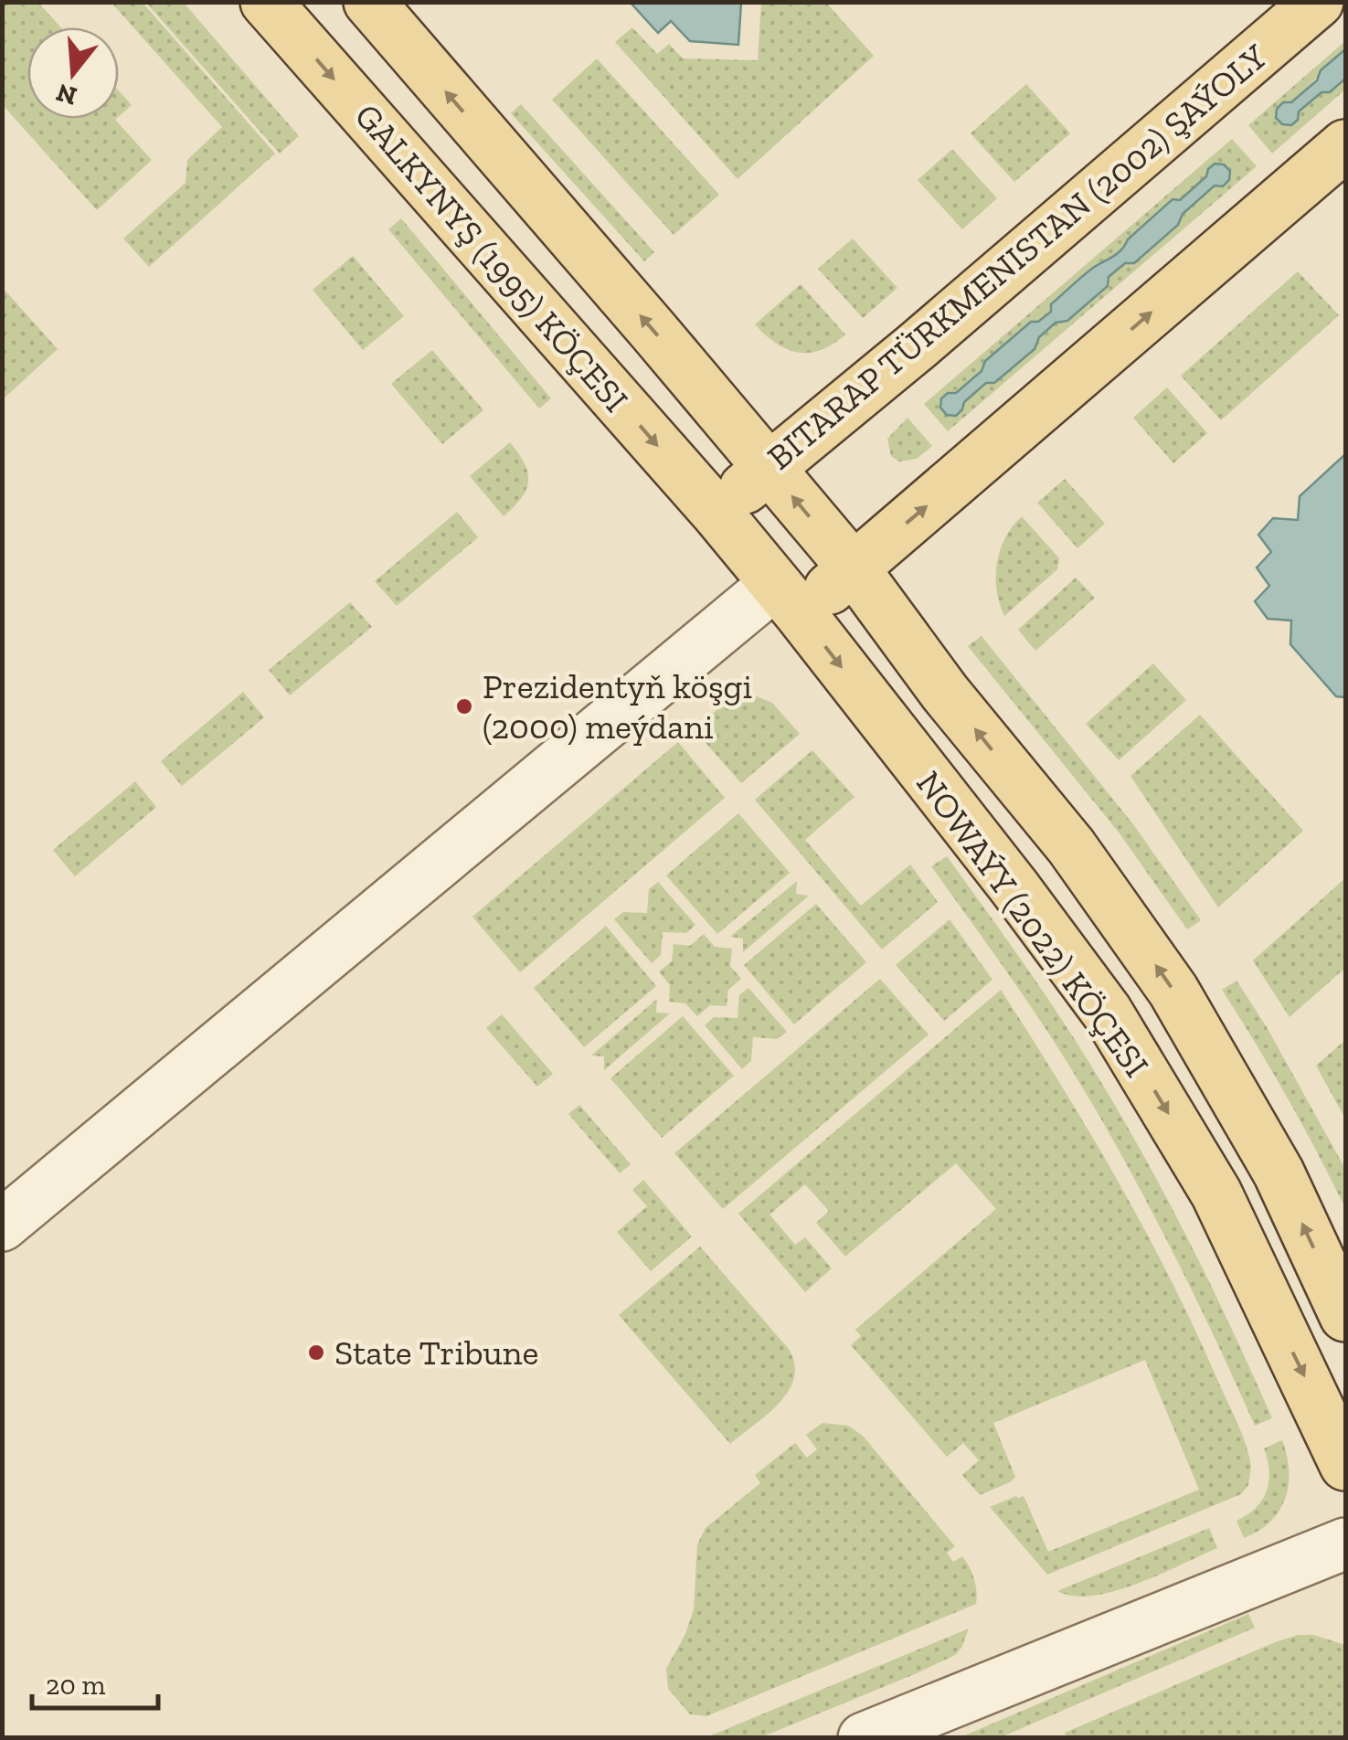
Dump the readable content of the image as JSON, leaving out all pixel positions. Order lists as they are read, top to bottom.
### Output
{
  "streets": {
    "main road": ["BITARAP TÜRKMENISTAN (2002) ŞAÝOLY", "GALKYNYŞ (1995) KÖÇESI", "NOWAÝY (2022) KÖÇESI"]
  },
  "crossings": [
    ["BITARAP TÜRKMENISTAN (2002) ŞAÝOLY", "GALKYNYŞ (1995) KÖÇESI"],
    ["BITARAP TÜRKMENISTAN (2002) ŞAÝOLY", "NOWAÝY (2022) KÖÇESI"],
    ["GALKYNYŞ (1995) KÖÇESI", "NOWAÝY (2022) KÖÇESI"]
  ],
  "places": ["Prezidentyň köşgi (2000) meýdani", "State Tribune"],
  "scale_bar": "20 m",
  "north": "bottom"
}
